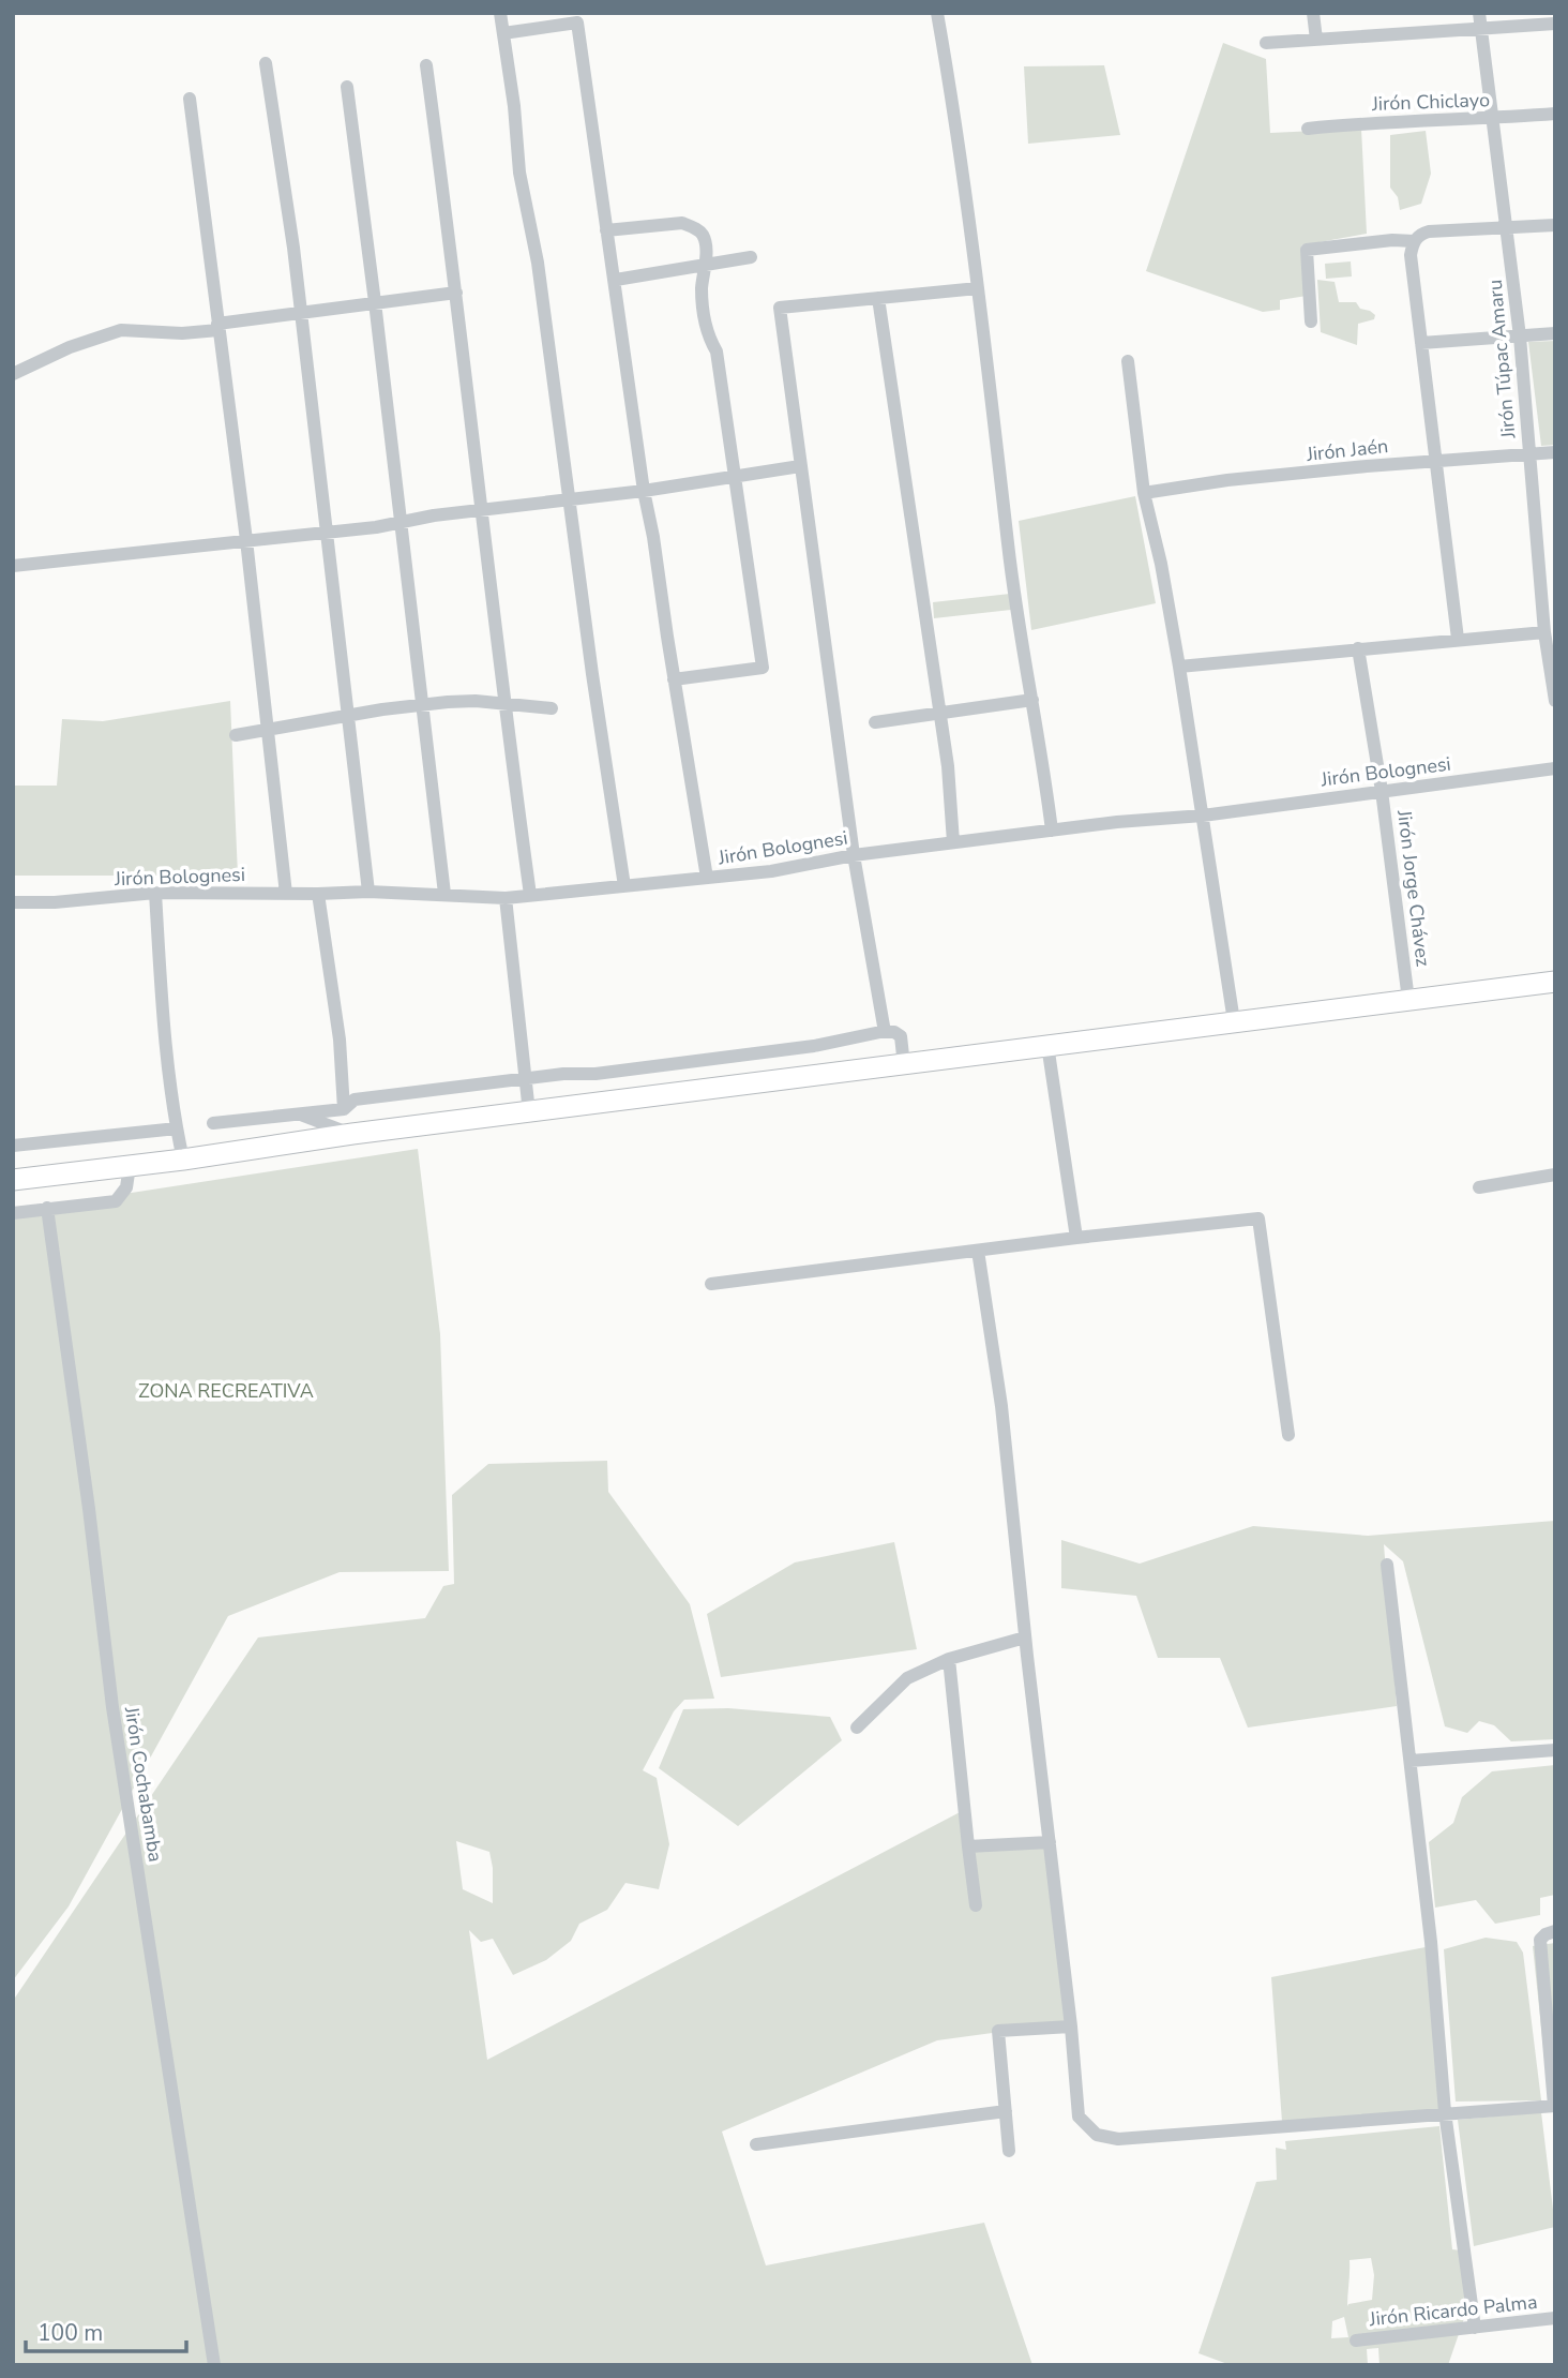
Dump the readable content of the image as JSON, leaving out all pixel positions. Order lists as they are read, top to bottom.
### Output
{
  "streets": {
    "street": [
      "Jirón Chiclayo",
      "Jirón Túpac Amaru",
      "Jirón Jaén",
      "Jirón Bolognesi",
      "Jirón Jorge Chávez",
      "Jirón Cochabamba",
      "Jirón Ricardo Palma"
    ]
  },
  "crossings": [
    ["Jirón Chiclayo", "Jirón Túpac Amaru"],
    ["Jirón Túpac Amaru", "Jirón Jaén"],
    ["Jirón Bolognesi", "Jirón Jorge Chávez"]
  ],
  "parks": ["ZONA RECREATIVA"],
  "scale_bar": "100 m"
}
